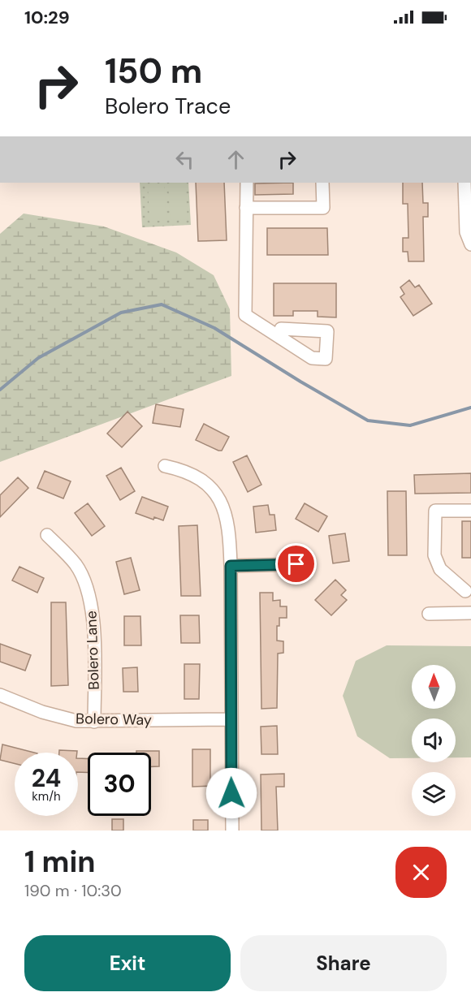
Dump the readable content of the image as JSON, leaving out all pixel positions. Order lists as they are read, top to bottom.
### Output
{
  "streets": {
    "street": ["Bolero Lane", "Bolero Way"]
  },
  "crossings": [
    ["Bolero Lane", "Bolero Way"]
  ],
  "north": "top",
  "page": {
    "status": "10:29",
    "turn": ["150 m", "Bolero Trace"],
    "speed": "24 km/h",
    "limit": "30",
    "heading": ["1 min", "190 m · 10:30"],
    "buttons": ["Exit", "Share"]
  }
}
